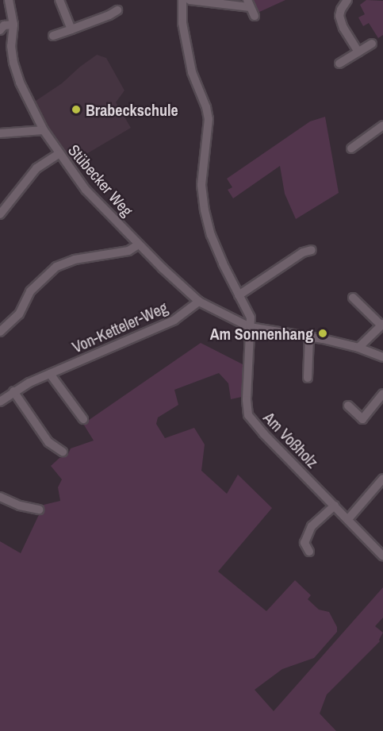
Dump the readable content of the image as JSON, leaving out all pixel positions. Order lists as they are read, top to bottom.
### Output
{
  "streets": {
    "street": ["Stübecker Weg", "Von-Ketteler-Weg", "Am Voßholz"]
  },
  "crossings": [
    ["Stübecker Weg", "Von-Ketteler-Weg"],
    ["Stübecker Weg", "Am Voßholz"]
  ],
  "places": ["Brabeckschule", "Am Sonnenhang"]
}
